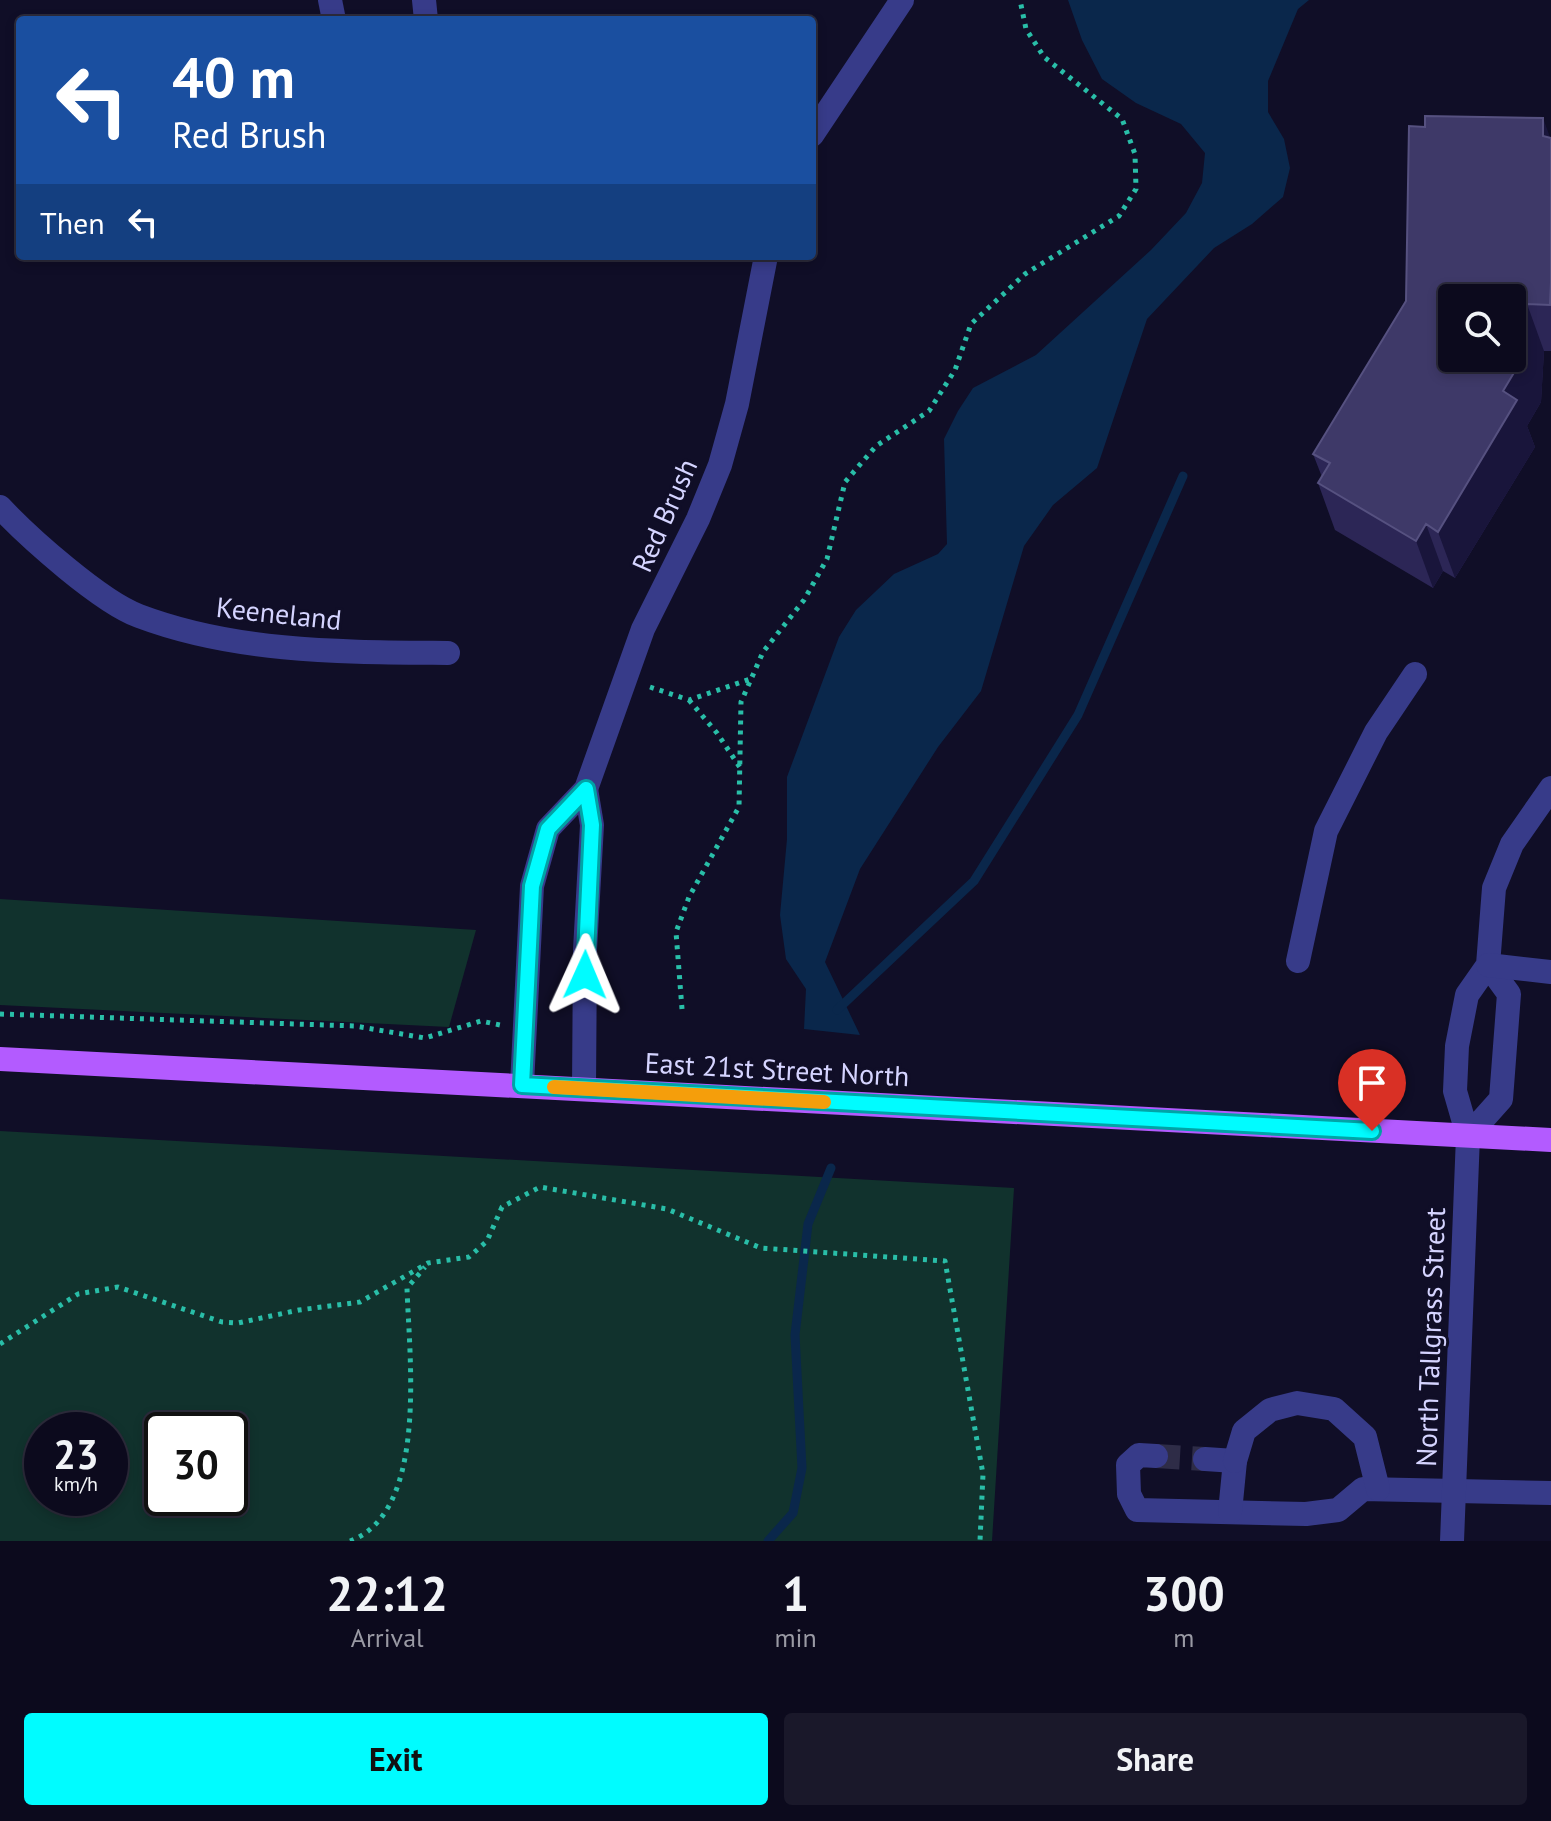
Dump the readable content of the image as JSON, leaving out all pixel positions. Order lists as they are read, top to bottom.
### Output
{
  "streets": {
    "main road": ["East 21st Street North"],
    "street": ["Red Brush", "Keeneland", "North Tallgrass Street"]
  },
  "crossings": [
    ["Red Brush", "East 21st Street North"],
    ["East 21st Street North", "North Tallgrass Street"]
  ],
  "page": {
    "turn": ["40 m", "Red Brush"],
    "then": "Then",
    "speed": "23 km/h",
    "limit": "30",
    "eta": [
      "22:12",
      "Arrival",
      "1",
      "min",
      "300",
      "m"
    ],
    "buttons": ["Exit", "Share"]
  }
}
